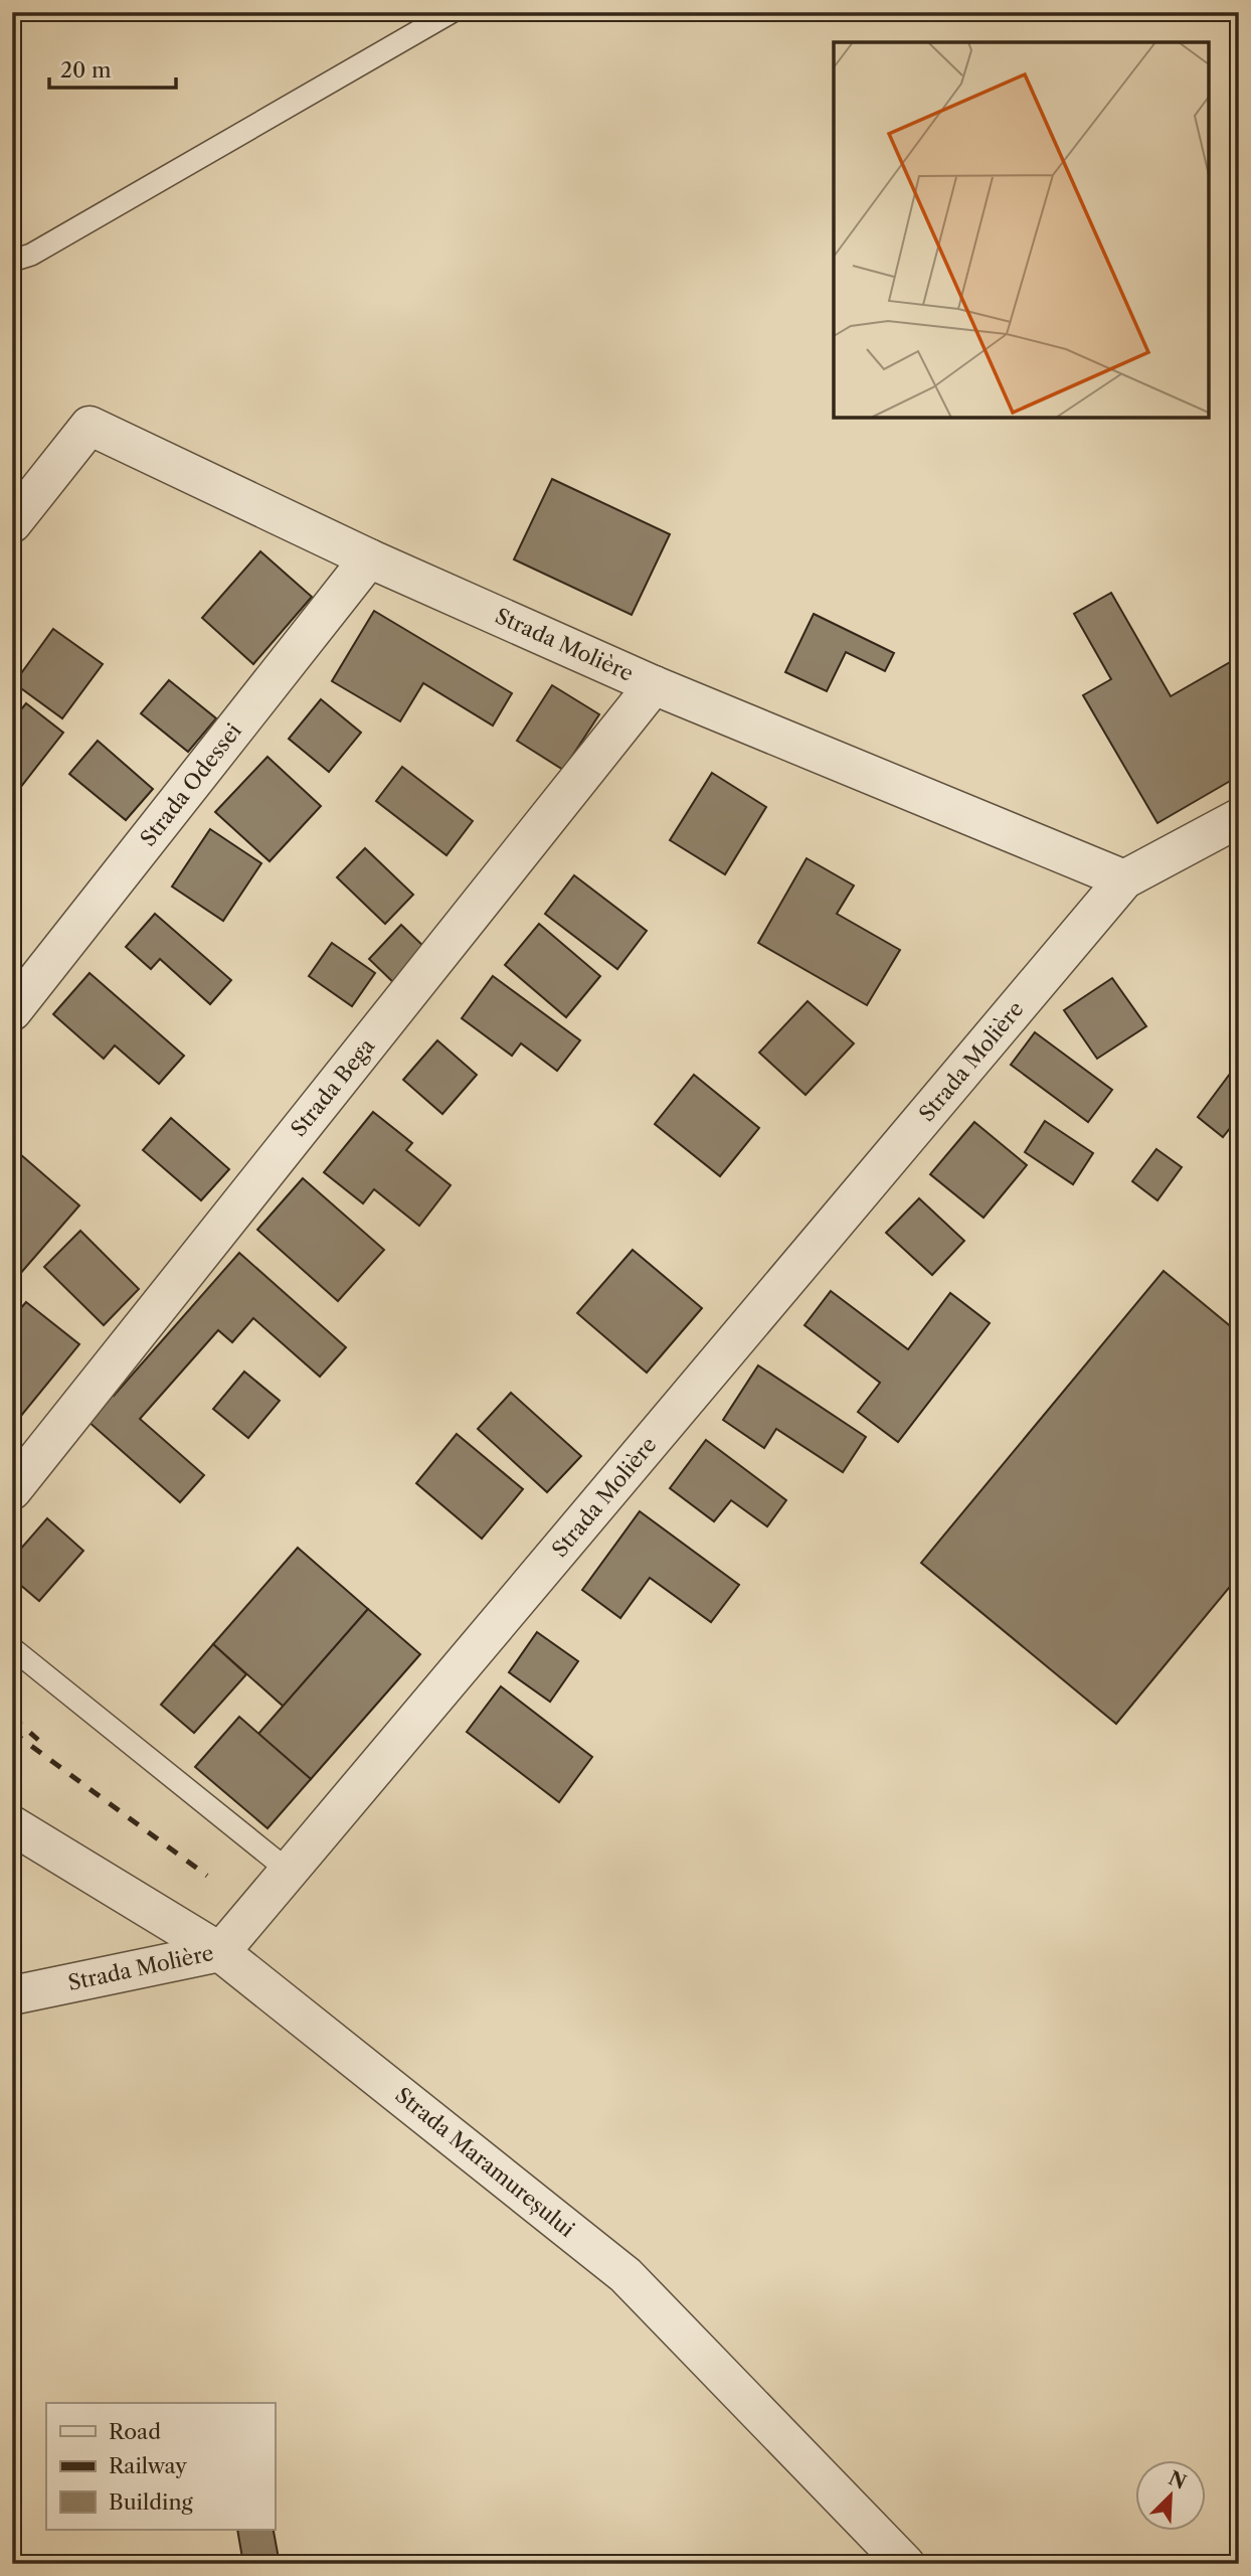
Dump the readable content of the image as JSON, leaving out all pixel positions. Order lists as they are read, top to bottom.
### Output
{
  "streets": {
    "street": [
      "Strada Molière",
      "Strada Odessei",
      "Strada Bega",
      "Strada Maramureșului"
    ]
  },
  "crossings": [
    ["Strada Molière", "Strada Odessei"],
    ["Strada Molière", "Strada Bega"],
    ["Strada Molière", "Strada Maramureșului"]
  ],
  "legend": ["Road", "Railway", "Building"],
  "scale_bar": "20 m",
  "north": "top right"
}
